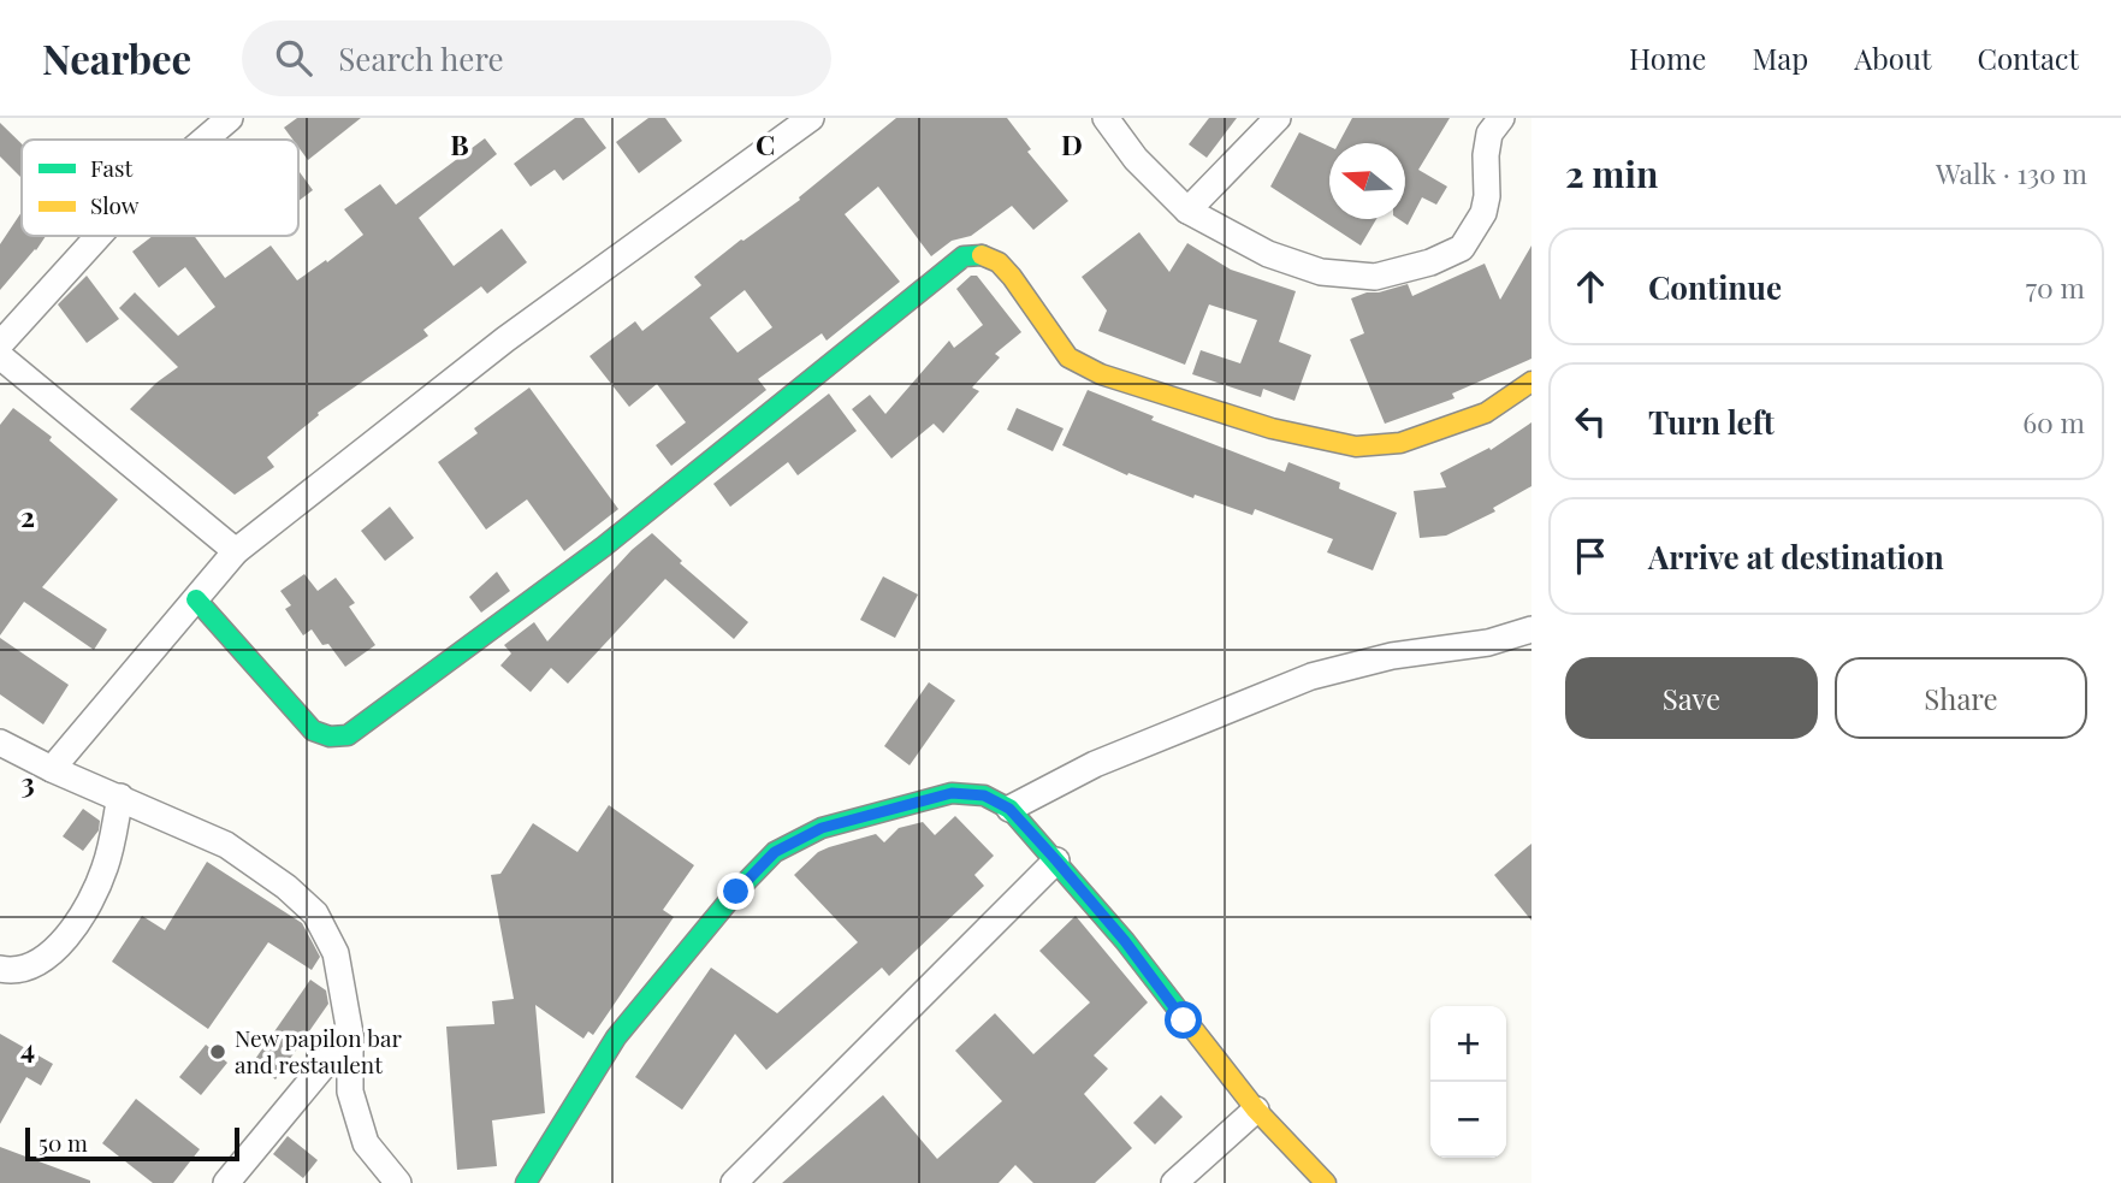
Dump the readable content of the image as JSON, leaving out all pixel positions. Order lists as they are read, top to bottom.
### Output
{
  "places": ["New papilon bar and restaulent"],
  "legend": ["Fast", "Slow"],
  "scale_bar": "50 m",
  "north": "left",
  "page": {
    "header": "Nearbee",
    "search": "Search here",
    "nav": [
      "Home",
      "Map",
      "About",
      "Contact"
    ],
    "heading": ["2 min", "Walk · 130 m"],
    "list": [
      ["Continue", "70 m"],
      ["Turn left", "60 m"],
      "Arrive at destination"
    ],
    "buttons": ["Save", "Share"],
    "map_buttons": ["+", "−"],
    "scale": "50 m"
  },
  "grid": {
    "columns": ["B", "C", "D"],
    "rows": ["2", "3", "4"]
  }
}
